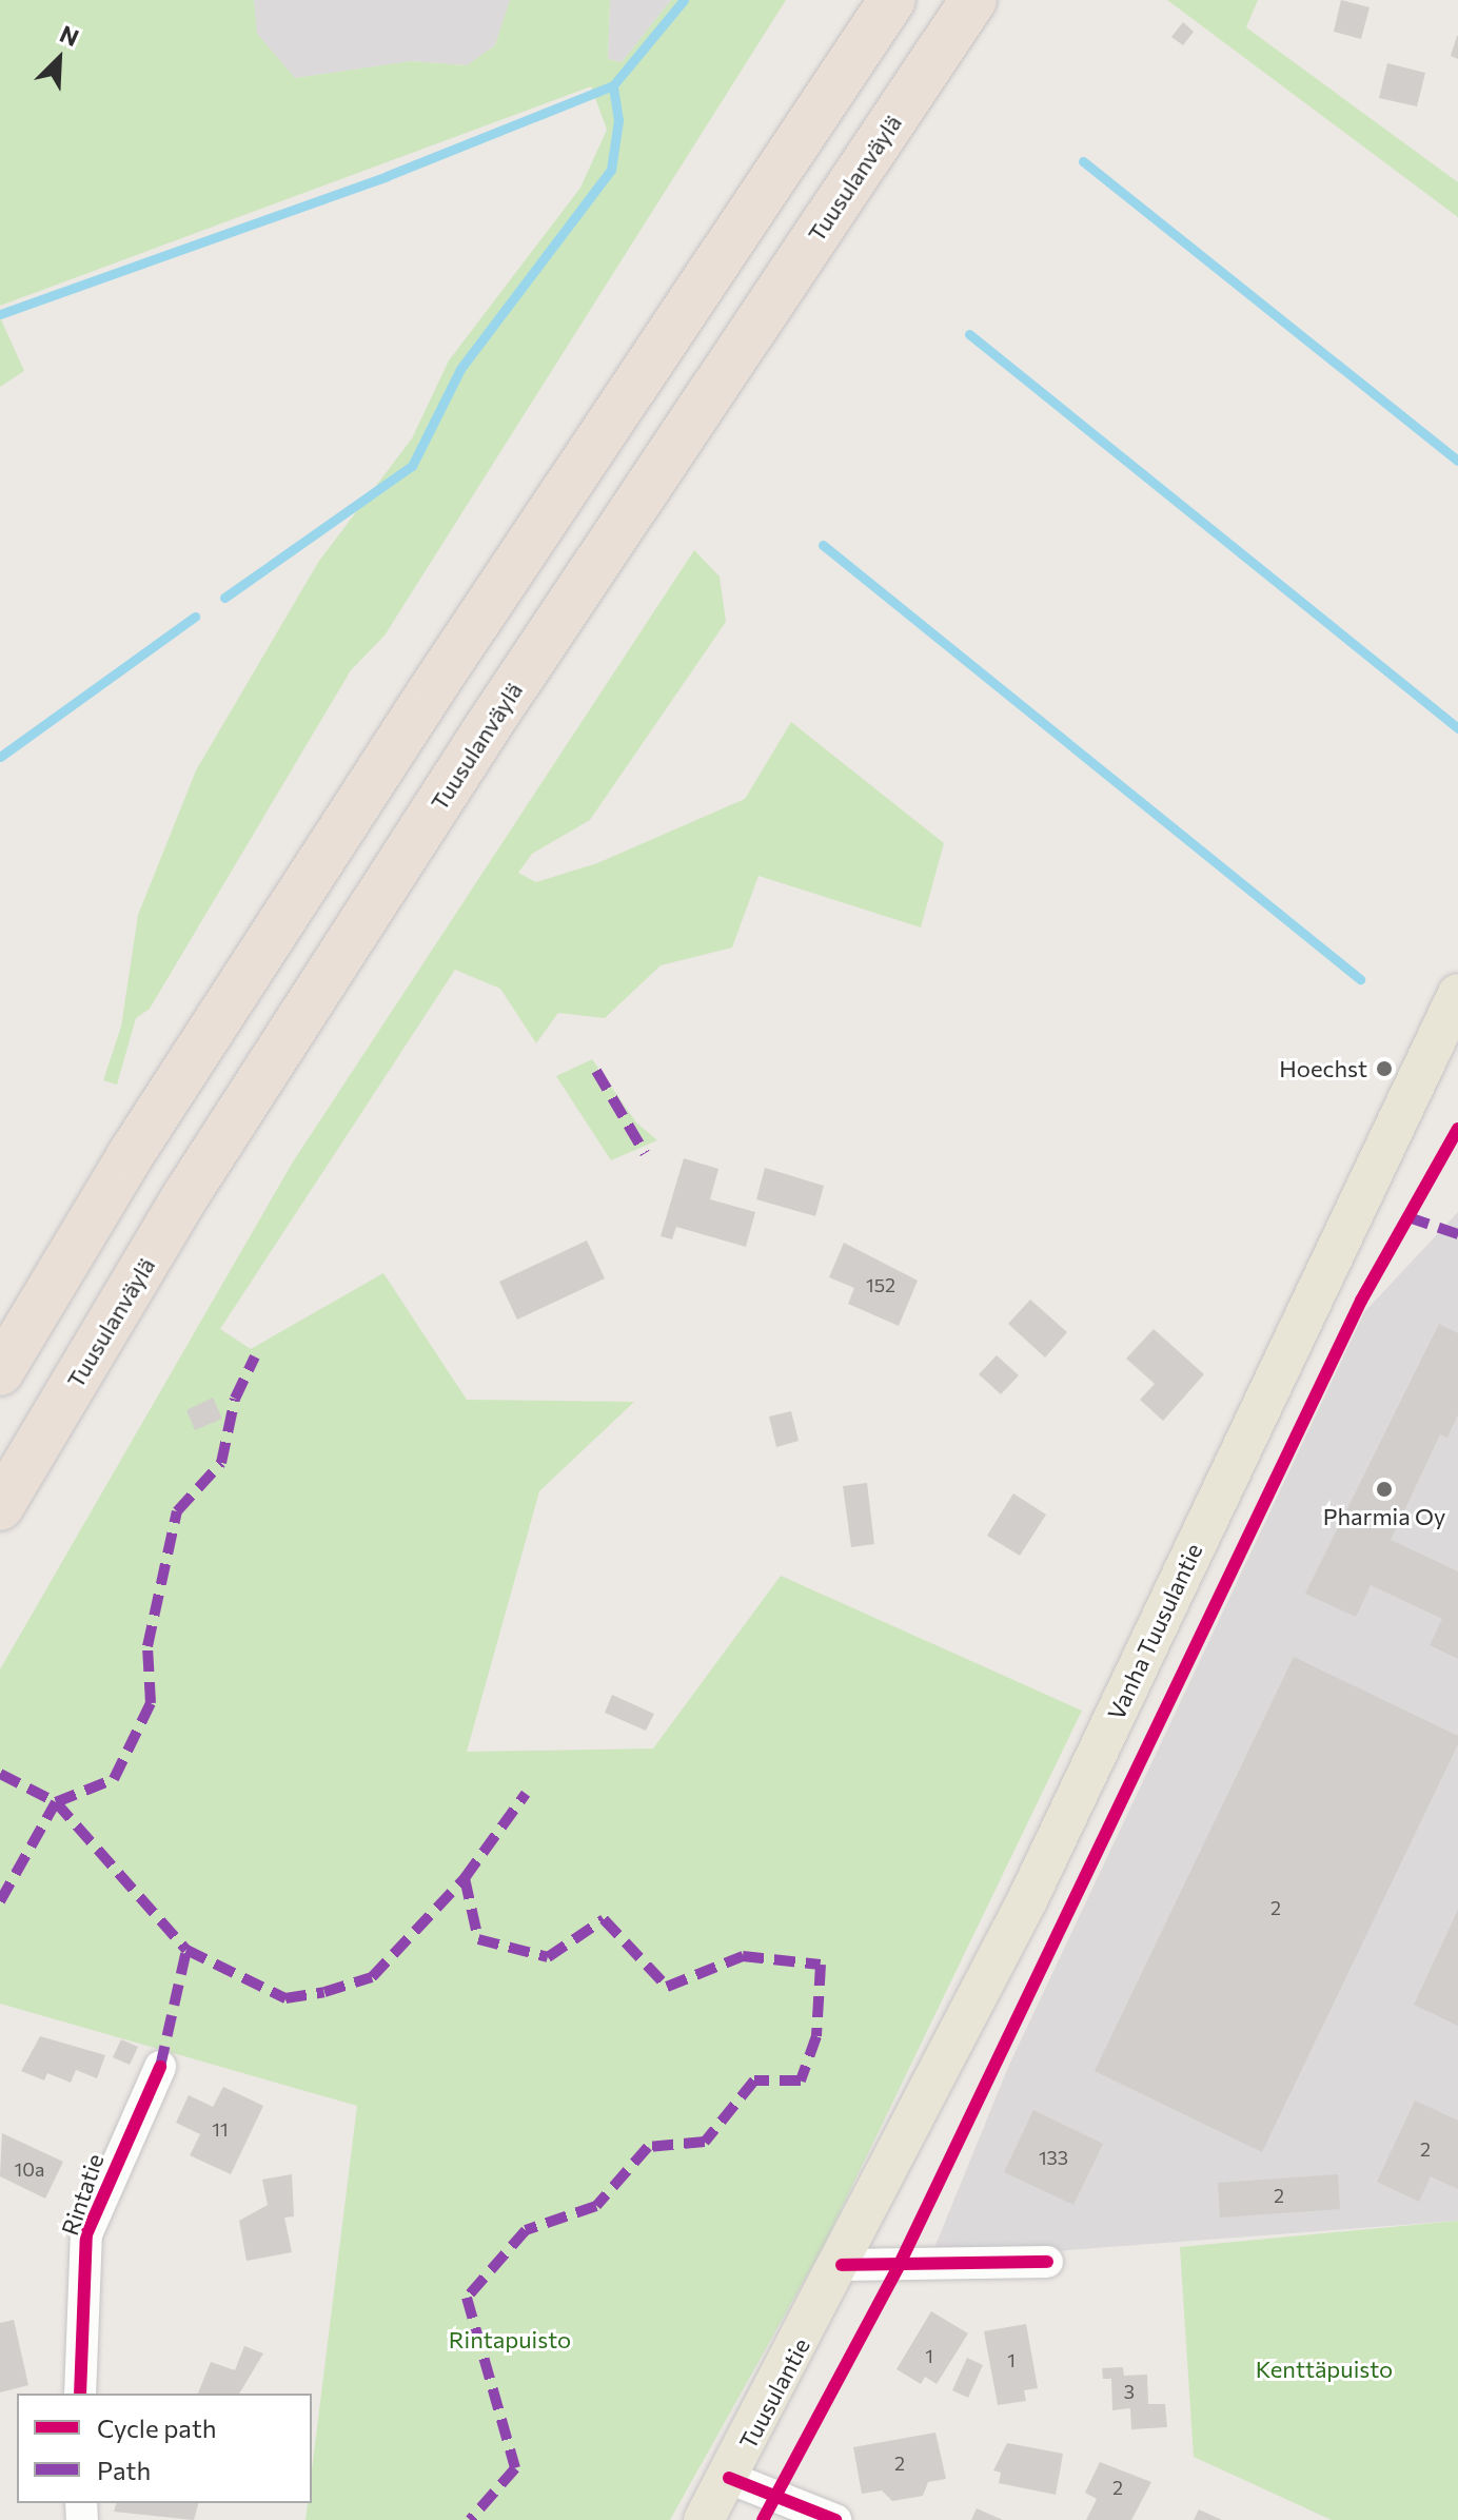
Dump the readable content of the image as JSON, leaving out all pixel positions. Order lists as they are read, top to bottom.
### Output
{
  "streets": {
    "highway": ["Tuusulanväylä"],
    "main road": ["Vanha Tuusulantie", "Tuusulantie"],
    "street": ["Rintatie"]
  },
  "crossings": [
    ["Vanha Tuusulantie", "Tuusulantie"]
  ],
  "parks": ["Rintapuisto", "Kenttäpuisto"],
  "places": ["Hoechst", "Pharmia Oy"],
  "house_numbers": [
    "152",
    "2",
    "11",
    "2",
    "133",
    "10a",
    "2",
    "1",
    "1",
    "3",
    "2",
    "2"
  ],
  "legend": ["Cycle path", "Path"],
  "north": "top right"
}
